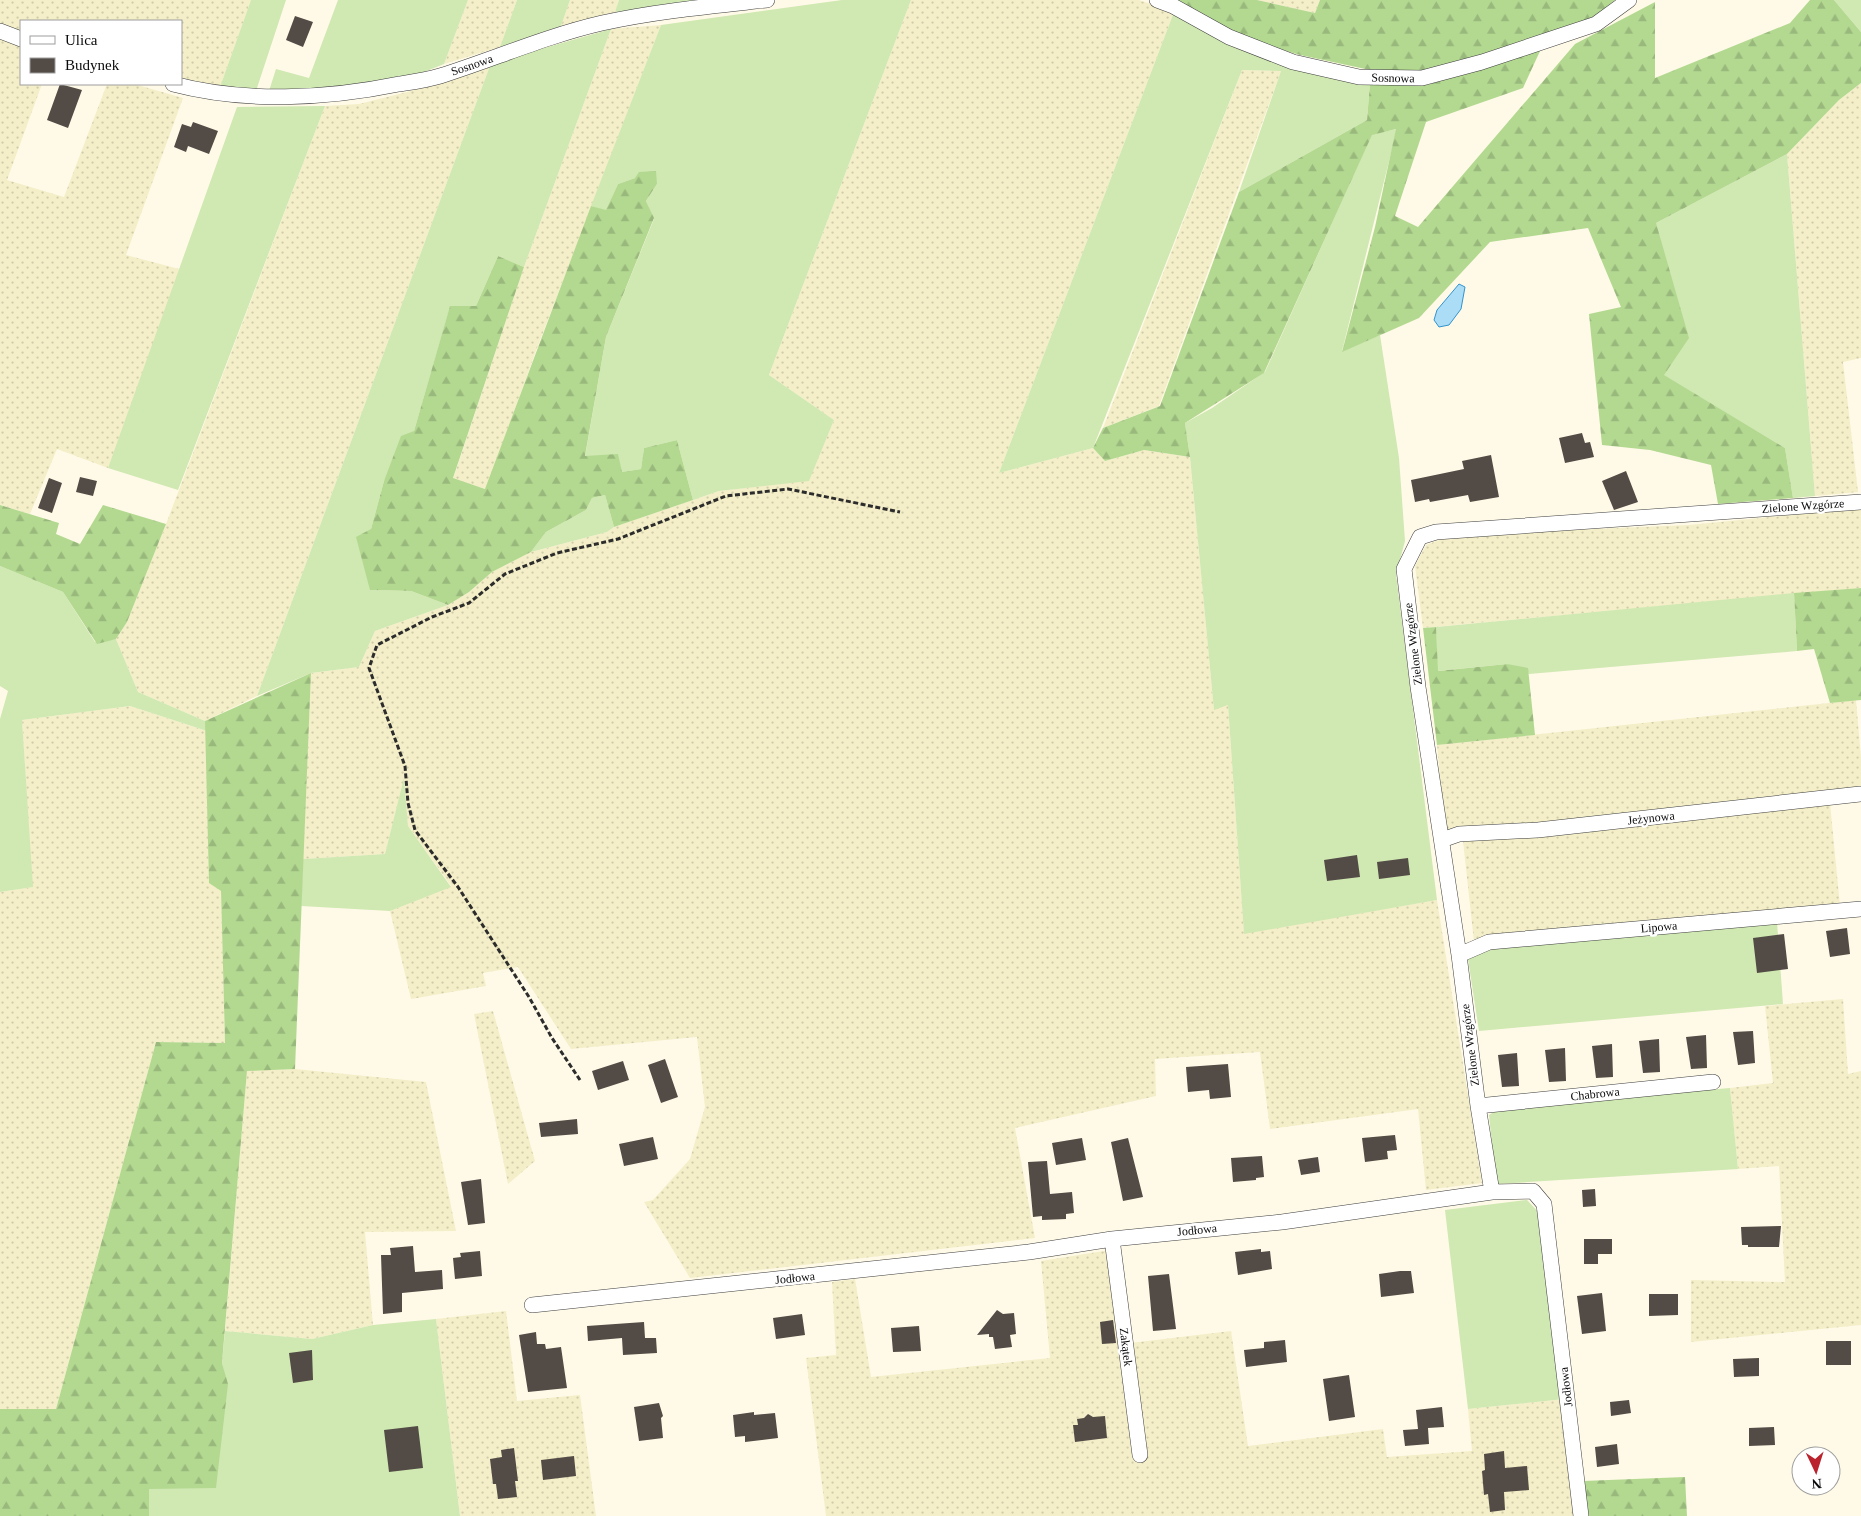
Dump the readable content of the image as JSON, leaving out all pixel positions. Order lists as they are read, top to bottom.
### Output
{
  "streets": {
    "street": [
      "Sosnowa",
      "Zielone Wzgórze",
      "Jeżynowa",
      "Lipowa",
      "Chabrowa",
      "Jodłowa",
      "Zakątek"
    ]
  },
  "crossings": [
    ["Zielone Wzgórze", "Jeżynowa"],
    ["Zielone Wzgórze", "Lipowa"],
    ["Zielone Wzgórze", "Chabrowa"],
    ["Zielone Wzgórze", "Jodłowa"],
    ["Jodłowa", "Zakątek"]
  ],
  "legend": ["Ulica", "Budynek"],
  "north": "bottom"
}
